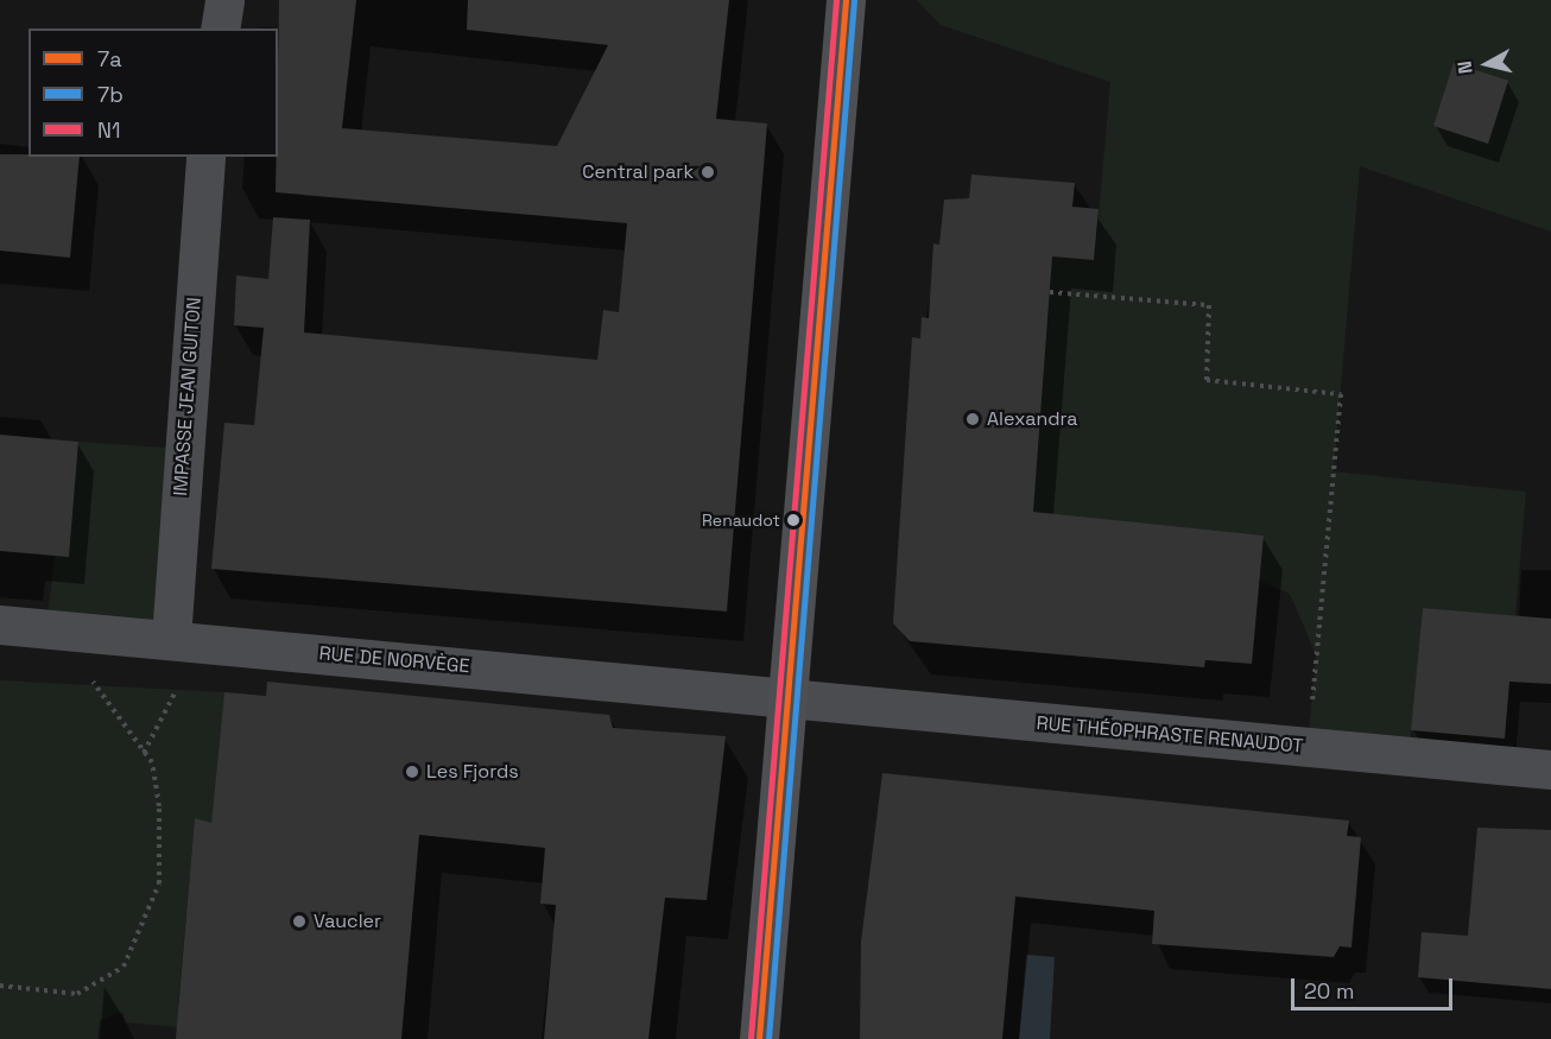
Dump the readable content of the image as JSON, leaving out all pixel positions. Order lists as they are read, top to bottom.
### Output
{
  "streets": {
    "street": ["IMPASSE JEAN GUITON", "RUE DE NORVÈGE", "RUE THÉOPHRASTE RENAUDOT"]
  },
  "crossings": [
    ["IMPASSE JEAN GUITON", "RUE DE NORVÈGE"],
    ["RUE DE NORVÈGE", "RUE THÉOPHRASTE RENAUDOT"]
  ],
  "places": [
    "Central park",
    "Alexandra",
    "Renaudot",
    "Les Fjords",
    "Vaucler"
  ],
  "lines": ["transit line 7a", "transit line N1", "transit line 7b"],
  "legend": ["7a", "7b", "N1"],
  "scale_bar": "20 m",
  "north": "left"
}
